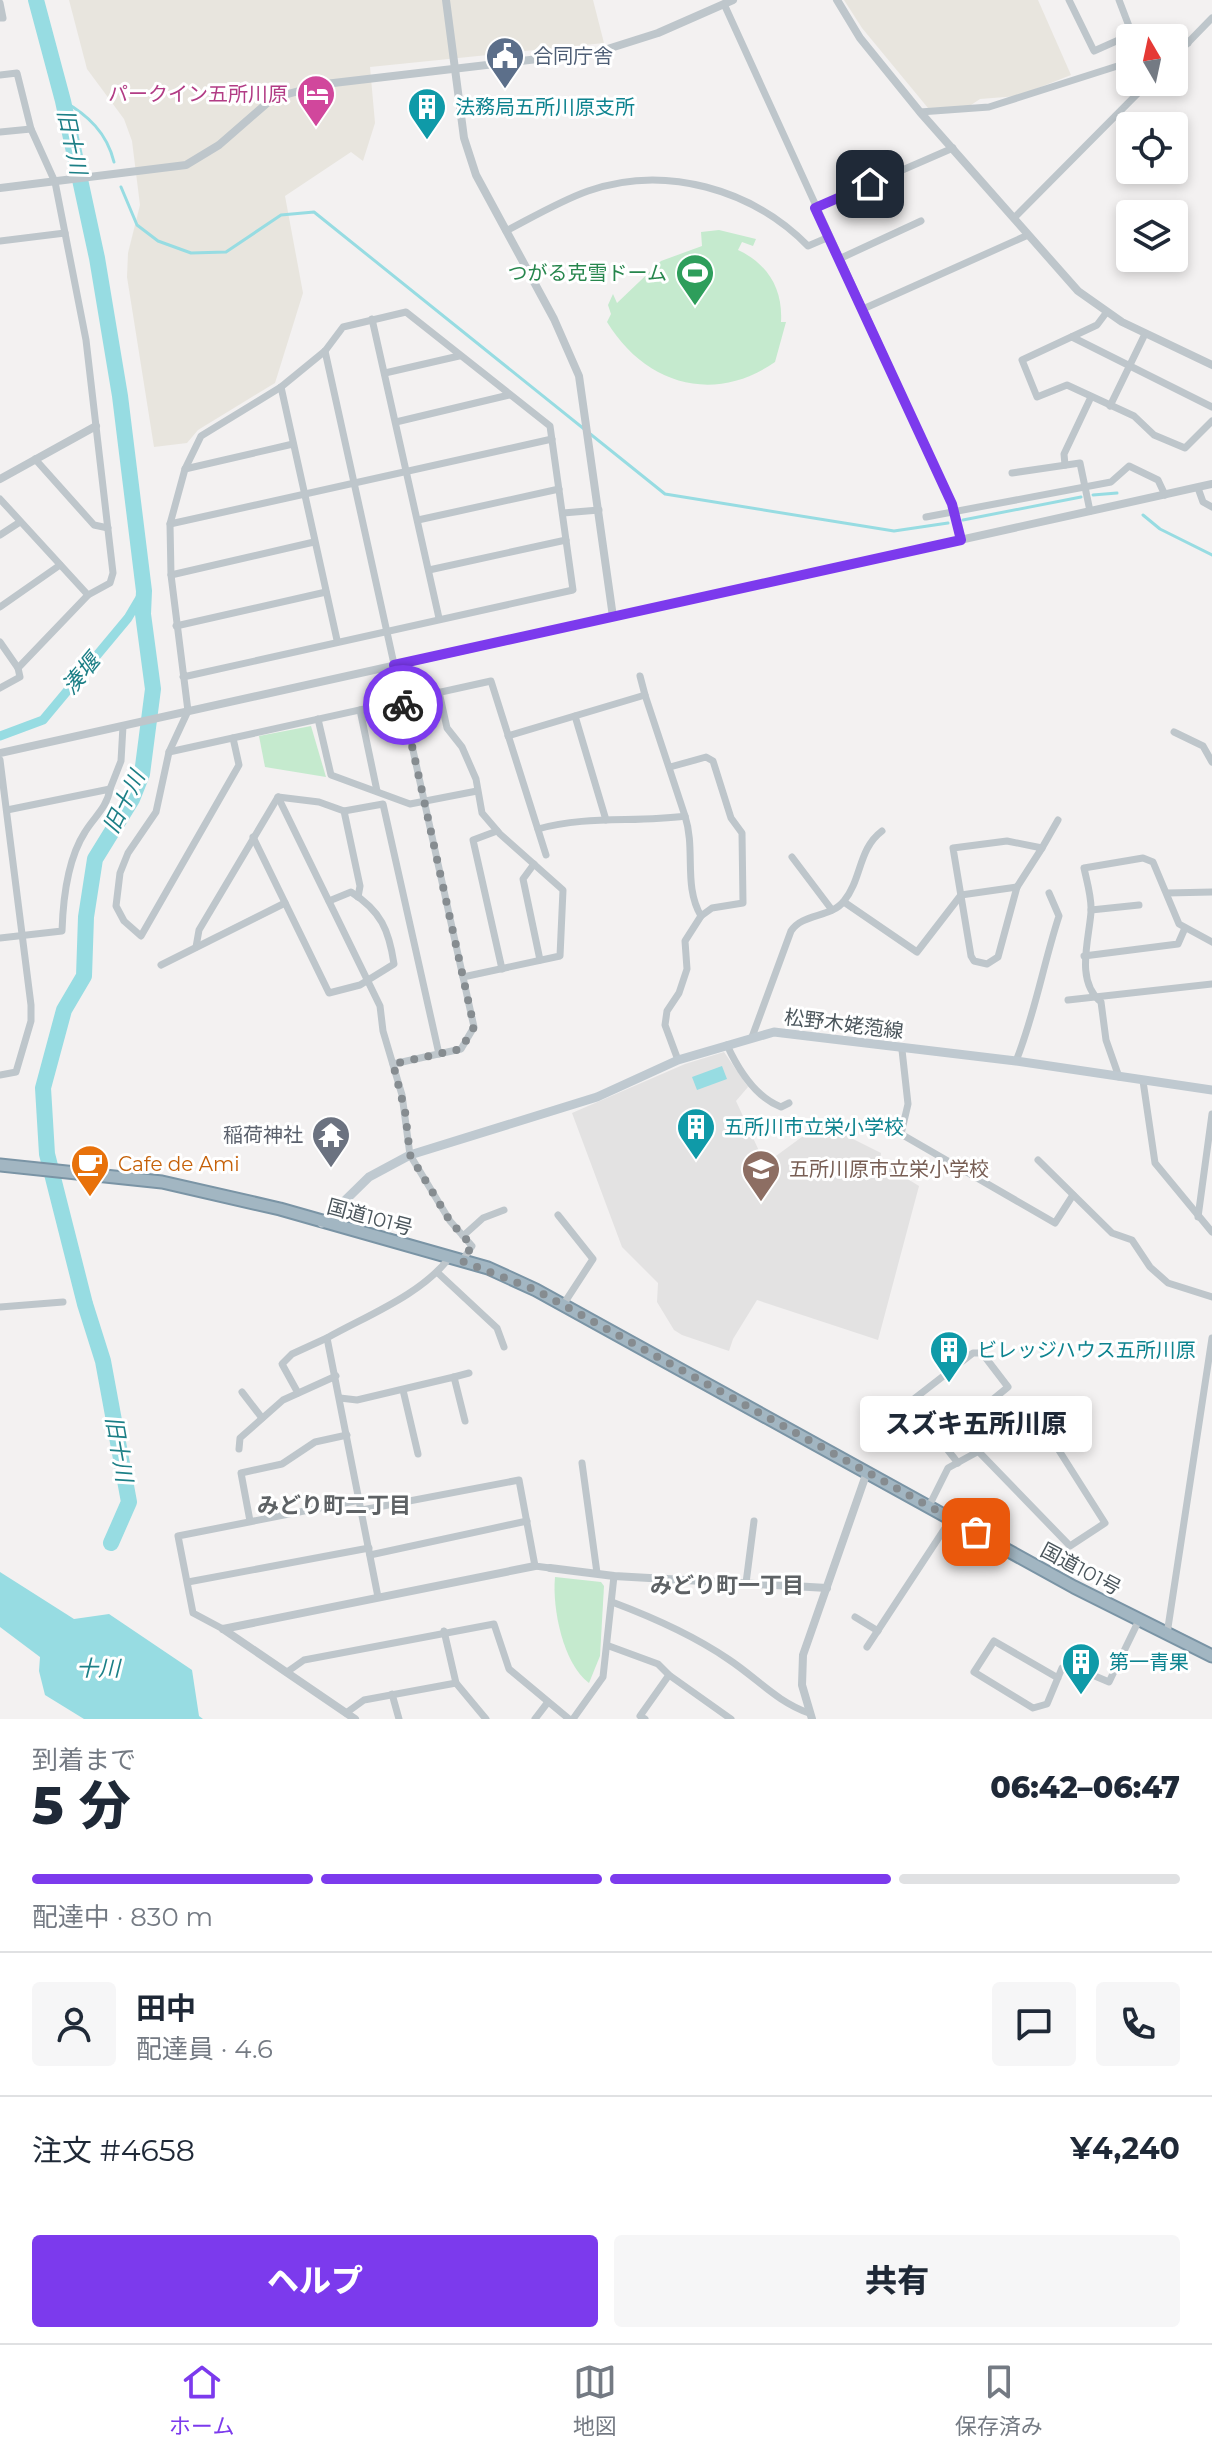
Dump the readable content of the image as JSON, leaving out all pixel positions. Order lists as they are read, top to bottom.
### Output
{
  "streets": {
    "highway": ["国道101号"],
    "main road": ["松野木姥萢線"]
  },
  "crossings": [
    ["松野木姥萢線", "国道101号"]
  ],
  "districts": ["みどり町二丁目", "みどり町一丁目"],
  "water": ["旧十川", "湊堰", "十川"],
  "places": {
    "public building": ["合同庁舎"],
    "hotel": ["パークイン五所川原"],
    "building": [
      "法務局五所川原支所",
      "五所川市立栄小学校",
      "ビレッジハウス五所川原",
      "第一青果"
    ],
    "sports": ["つがる克雪ドーム"],
    "temple": ["稲荷神社"],
    "cafe": ["Cafe de Ami"],
    "school or university": ["五所川原市立栄小学校"],
    "other": ["スズキ五所川原"]
  },
  "north": "top",
  "page": {
    "bubble": "スズキ五所川原",
    "heading": ["5 分", "到着まで", "06:42–06:47"],
    "panel": [
      "田中",
      "配達員 · 4.6",
      "注文 #4658",
      "¥4,240"
    ],
    "bar": "配達中 · 830 m",
    "buttons": ["ヘルプ", "共有"],
    "tabs": ["ホーム", "地図", "保存済み"]
  }
}
